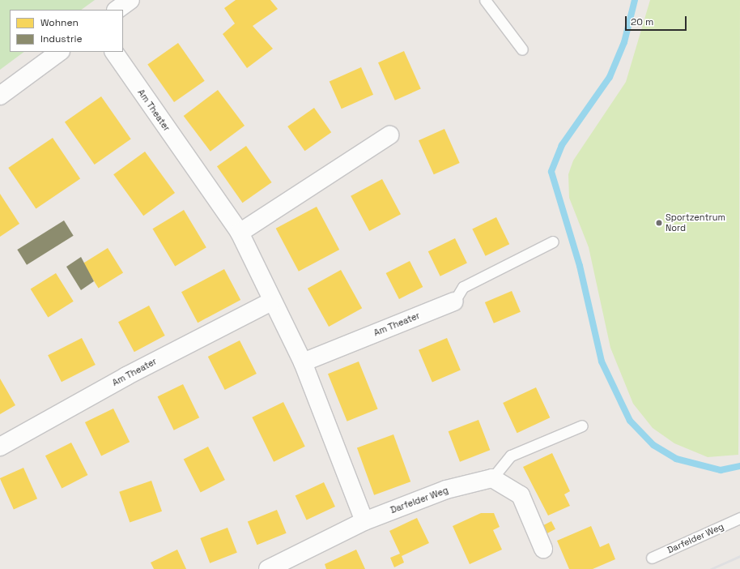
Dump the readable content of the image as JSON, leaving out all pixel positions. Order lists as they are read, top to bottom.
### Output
{
  "streets": {
    "street": ["Am Theater", "Darfelder Weg"]
  },
  "crossings": [
    ["Am Theater", "Darfelder Weg"]
  ],
  "places": ["Sportzentrum Nord"],
  "legend": ["Wohnen", "Industrie"],
  "scale_bar": "20 m"
}
